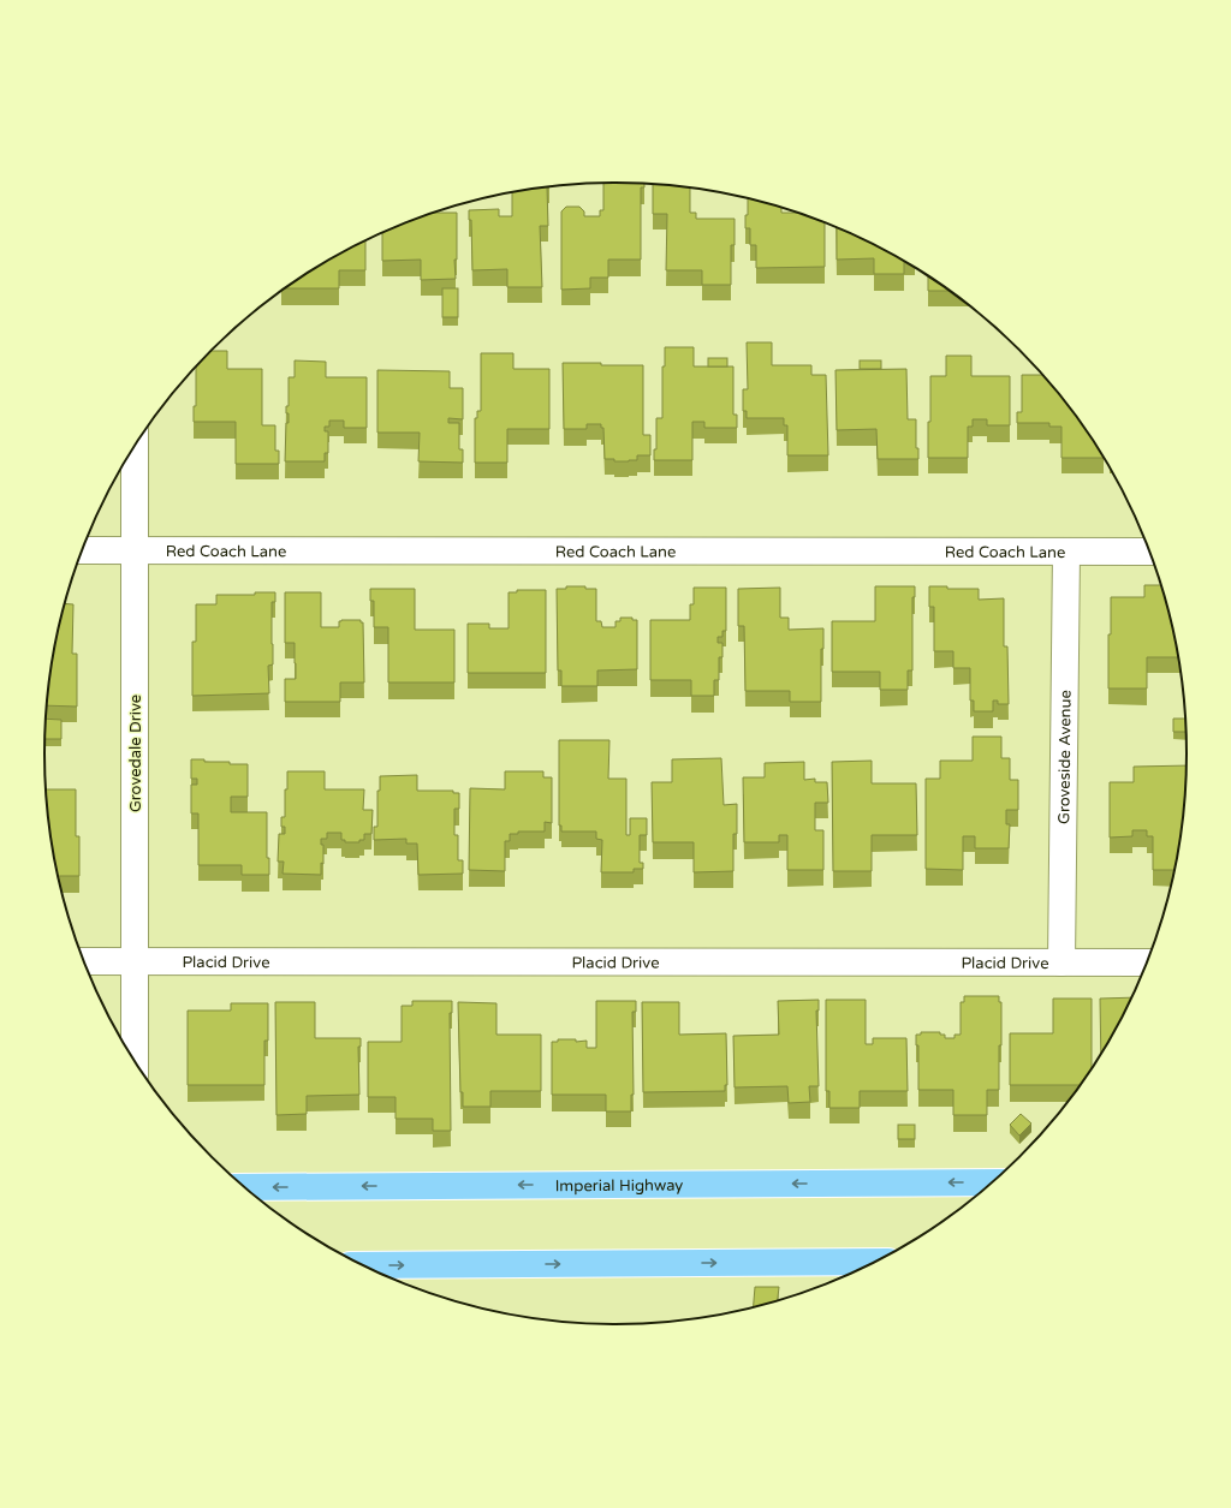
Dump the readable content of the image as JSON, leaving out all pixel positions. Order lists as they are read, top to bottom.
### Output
{
  "streets": {
    "main road": ["Imperial Highway"],
    "street": [
      "Red Coach Lane",
      "Grovedale Drive",
      "Groveside Avenue",
      "Placid Drive"
    ]
  },
  "crossings": [
    ["Red Coach Lane", "Grovedale Drive"],
    ["Red Coach Lane", "Groveside Avenue"],
    ["Grovedale Drive", "Placid Drive"],
    ["Groveside Avenue", "Placid Drive"]
  ]
}
